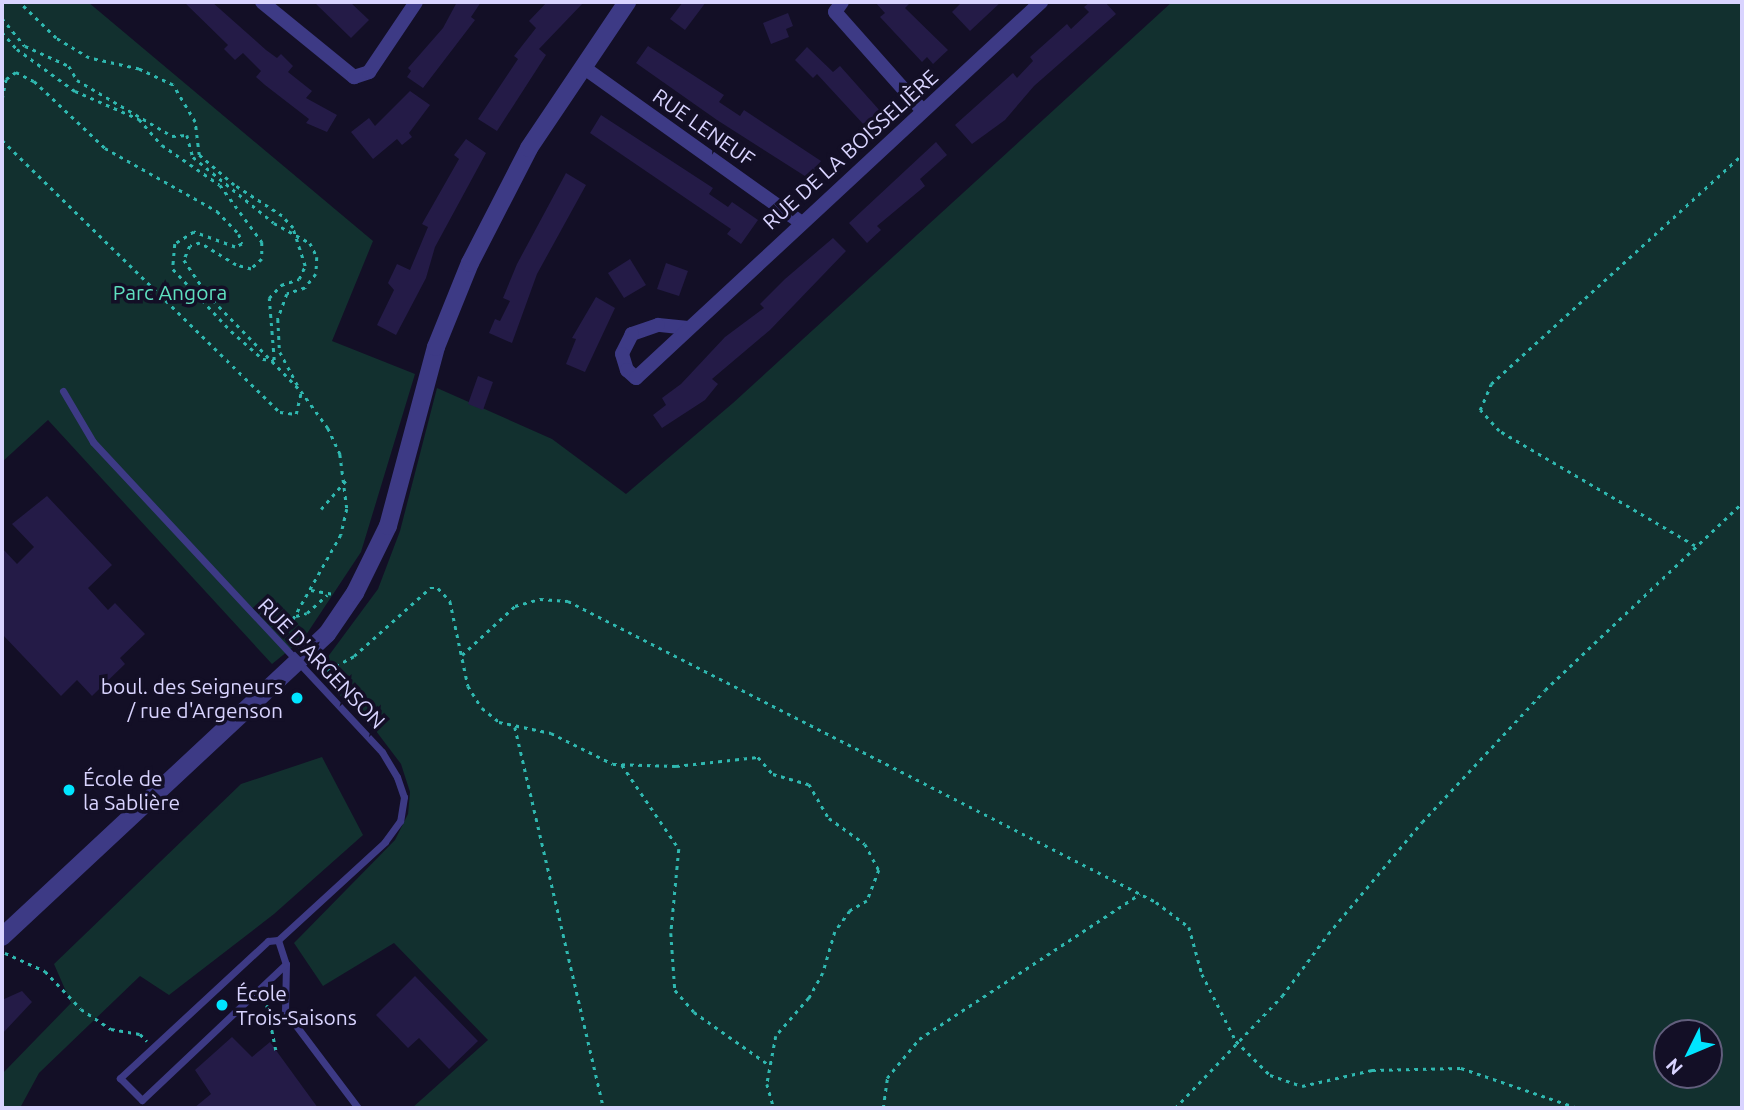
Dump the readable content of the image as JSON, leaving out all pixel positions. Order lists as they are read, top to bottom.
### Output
{
  "streets": {
    "street": ["RUE LENEUF", "RUE DE LA BOISSELIÈRE"],
    "lane": ["RUE D'ARGENSON"]
  },
  "crossings": [
    ["RUE LENEUF", "RUE DE LA BOISSELIÈRE"]
  ],
  "parks": ["Parc Angora"],
  "places": ["boul. des Seigneurs / rue d'Argenson", "École de la Sablière", "École Trois-Saisons"],
  "north": "bottom left"
}
